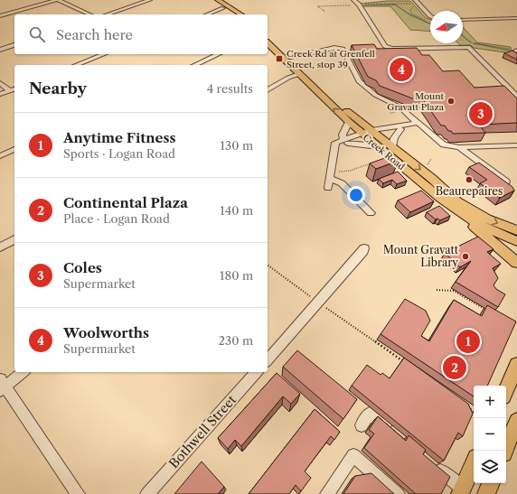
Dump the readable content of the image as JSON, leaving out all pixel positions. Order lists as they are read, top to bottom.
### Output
{
  "streets": {
    "main road": ["Creek Road"],
    "street": ["Bothwell Street"]
  },
  "places": {
    "transit": ["Creek Rd at Grenfell Street, stop 39"],
    "other": ["Mount Gravatt Plaza", "Beaurepaires", "Mount Gravatt Library"]
  },
  "north": "left",
  "page": {
    "search": "Search here",
    "pins": [
      "4",
      "3",
      "1",
      "2"
    ],
    "heading": ["Nearby", "4 results"],
    "list": [
      {
        "mark": "1",
        "name": "Anytime Fitness",
        "note": "Sports · Logan Road",
        "value": "130 m"
      },
      {
        "mark": "2",
        "name": "Continental Plaza",
        "note": "Place · Logan Road",
        "value": "140 m"
      },
      {
        "mark": "3",
        "name": "Coles",
        "note": "Supermarket",
        "value": "180 m"
      },
      {
        "mark": "4",
        "name": "Woolworths",
        "note": "Supermarket",
        "value": "230 m"
      }
    ],
    "map_buttons": ["+", "−"]
  }
}
